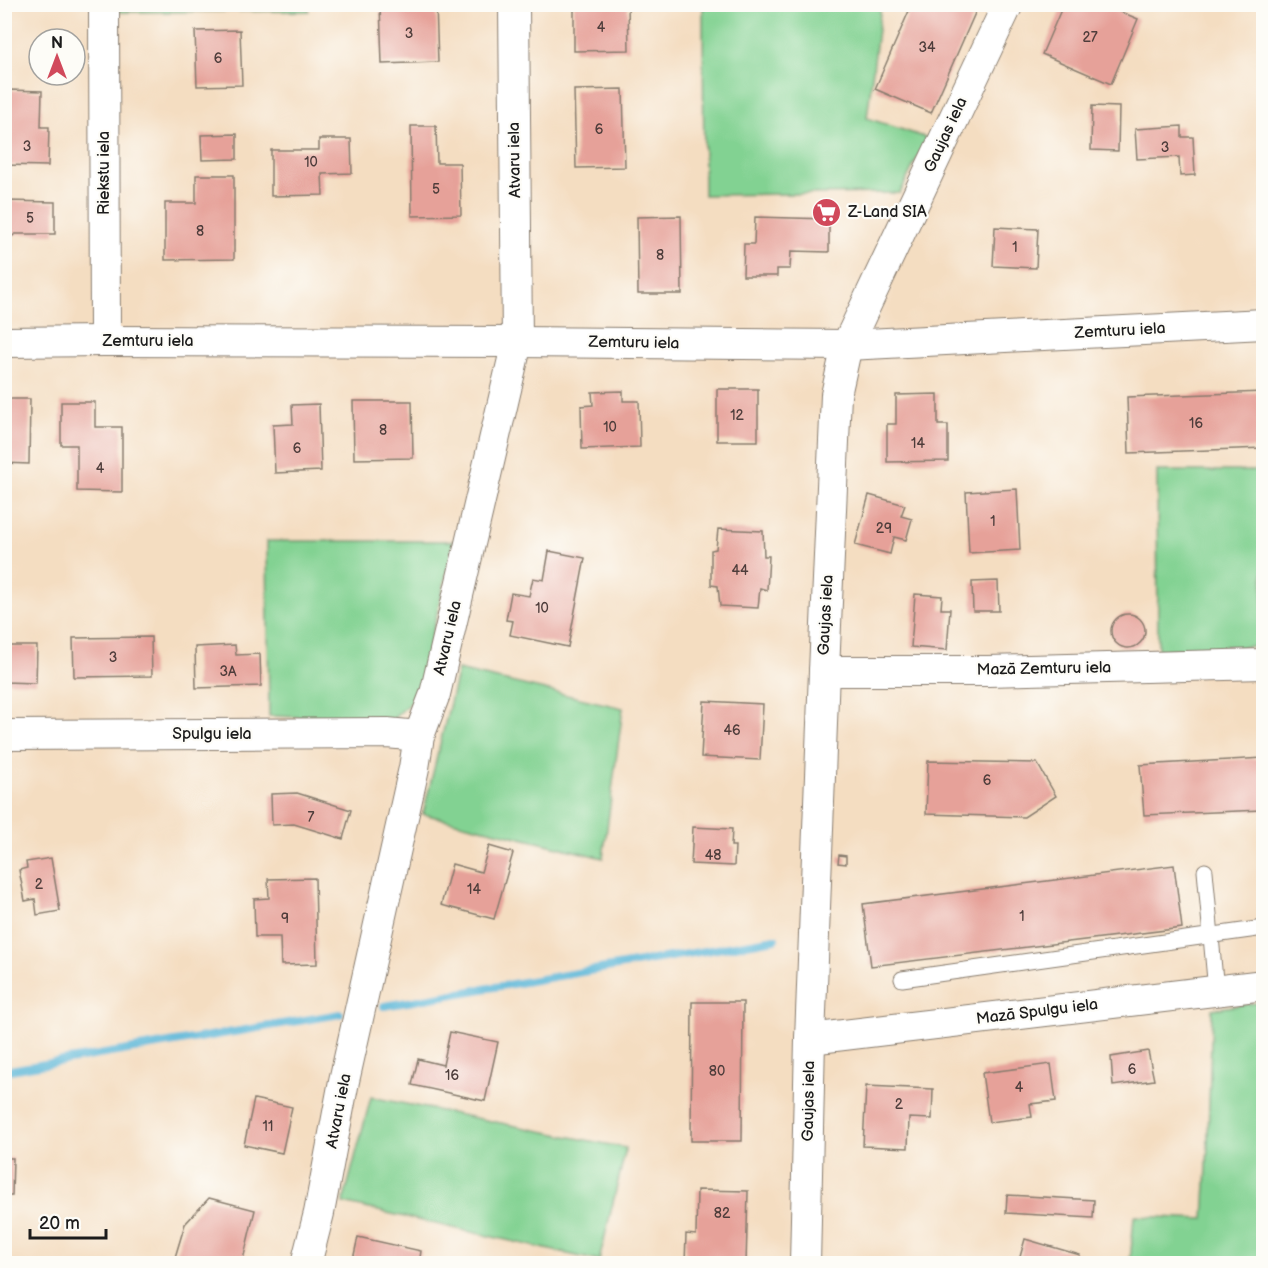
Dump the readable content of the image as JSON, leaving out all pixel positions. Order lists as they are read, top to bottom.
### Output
{
  "streets": {
    "street": [
      "Gaujas iela",
      "Atvaru iela",
      "Riekstu iela",
      "Zemturu iela",
      "Mazā Zemturu iela",
      "Spulgu iela",
      "Mazā Spulgu iela"
    ]
  },
  "crossings": [
    ["Gaujas iela", "Zemturu iela"],
    ["Gaujas iela", "Mazā Zemturu iela"],
    ["Gaujas iela", "Mazā Spulgu iela"],
    ["Atvaru iela", "Zemturu iela"],
    ["Atvaru iela", "Spulgu iela"],
    ["Riekstu iela", "Zemturu iela"]
  ],
  "places": {
    "supermarket": ["Z-Land SIA"]
  },
  "house_numbers": [
    "4",
    "3",
    "27",
    "34",
    "6",
    "6",
    "3",
    "3",
    "10",
    "5",
    "5",
    "8",
    "1",
    "8",
    "12",
    "16",
    "10",
    "8",
    "14",
    "6",
    "4",
    "1",
    "29",
    "44",
    "10",
    "3",
    "3A",
    "46",
    "6",
    "7",
    "48",
    "2",
    "14",
    "1",
    "9",
    "6",
    "80",
    "16",
    "4",
    "2",
    "11",
    "82"
  ],
  "scale_bar": "20 m",
  "north": "top"
}
